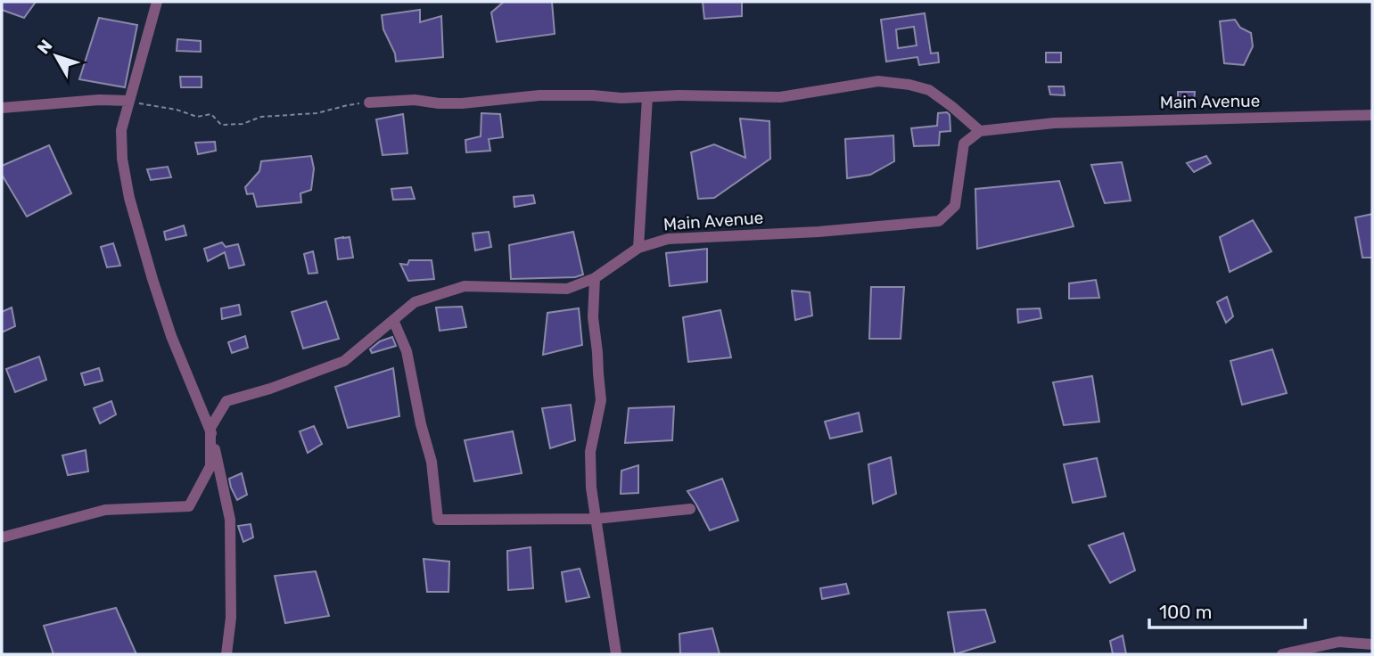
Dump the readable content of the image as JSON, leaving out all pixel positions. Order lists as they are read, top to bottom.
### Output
{
  "streets": {
    "street": ["Main Avenue"]
  },
  "scale_bar": "100 m",
  "north": "top left"
}
